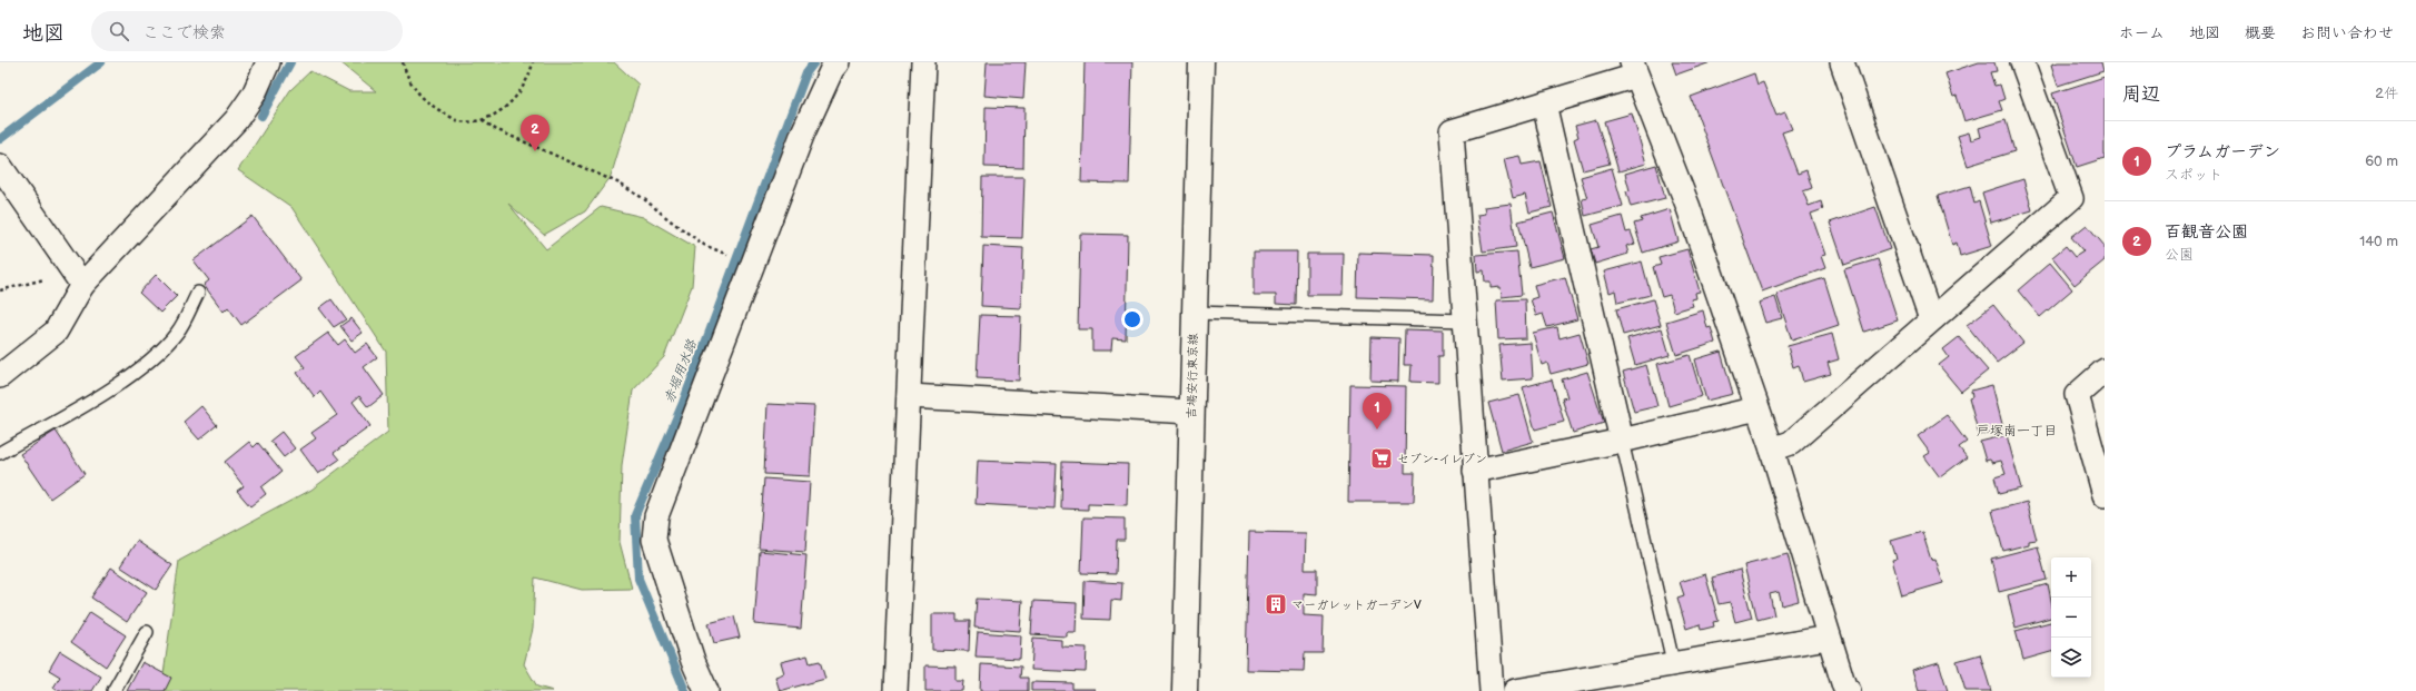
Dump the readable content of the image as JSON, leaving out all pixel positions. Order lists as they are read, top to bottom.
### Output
{
  "streets": {
    "main road": ["吉場安行東京線"]
  },
  "districts": ["戸塚南一丁目"],
  "water": ["赤堀用水路"],
  "places": {
    "supermarket": ["セブン-イレブン"],
    "building": ["マーガレットガーデンV"]
  },
  "page": {
    "header": "地図",
    "search": "ここで検索",
    "nav": [
      "ホーム",
      "地図",
      "概要",
      "お問い合わせ"
    ],
    "heading": ["周辺", "2件"],
    "pins": ["2", "1"],
    "list": [
      {
        "mark": "1",
        "name": "プラムガーデン",
        "note": "スポット",
        "value": "60 m"
      },
      {
        "mark": "2",
        "name": "百観音公園",
        "note": "公園",
        "value": "140 m"
      }
    ],
    "map_buttons": ["+", "−"]
  }
}
